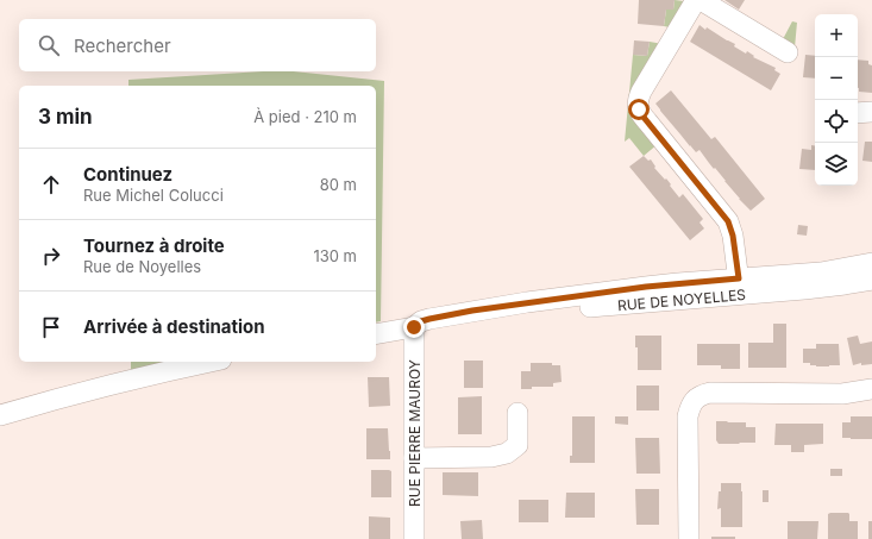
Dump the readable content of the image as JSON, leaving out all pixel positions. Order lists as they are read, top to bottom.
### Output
{
  "streets": {
    "street": ["RUE DE NOYELLES", "RUE PIERRE MAUROY"]
  },
  "crossings": [
    ["RUE DE NOYELLES", "RUE PIERRE MAUROY"]
  ],
  "page": {
    "map_buttons": ["+", "−"],
    "search": "Rechercher",
    "heading": ["3 min", "À pied · 210 m"],
    "list": [
      ["Continuez", "Rue Michel Colucci", "80 m"],
      ["Tournez à droite", "Rue de Noyelles", "130 m"],
      "Arrivée à destination"
    ]
  }
}
